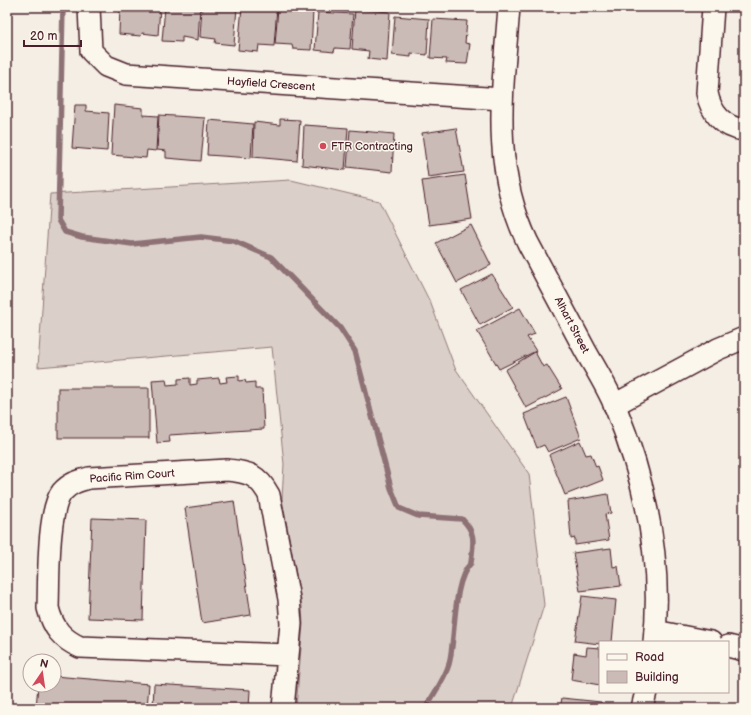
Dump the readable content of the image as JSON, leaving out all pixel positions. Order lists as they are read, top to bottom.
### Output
{
  "streets": {
    "street": ["Hayfield Crescent", "Alhart Street", "Pacific Rim Court"]
  },
  "crossings": [
    ["Hayfield Crescent", "Alhart Street"]
  ],
  "places": ["FTR Contracting"],
  "legend": ["Road", "Building"],
  "scale_bar": "20 m",
  "north": "top"
}
